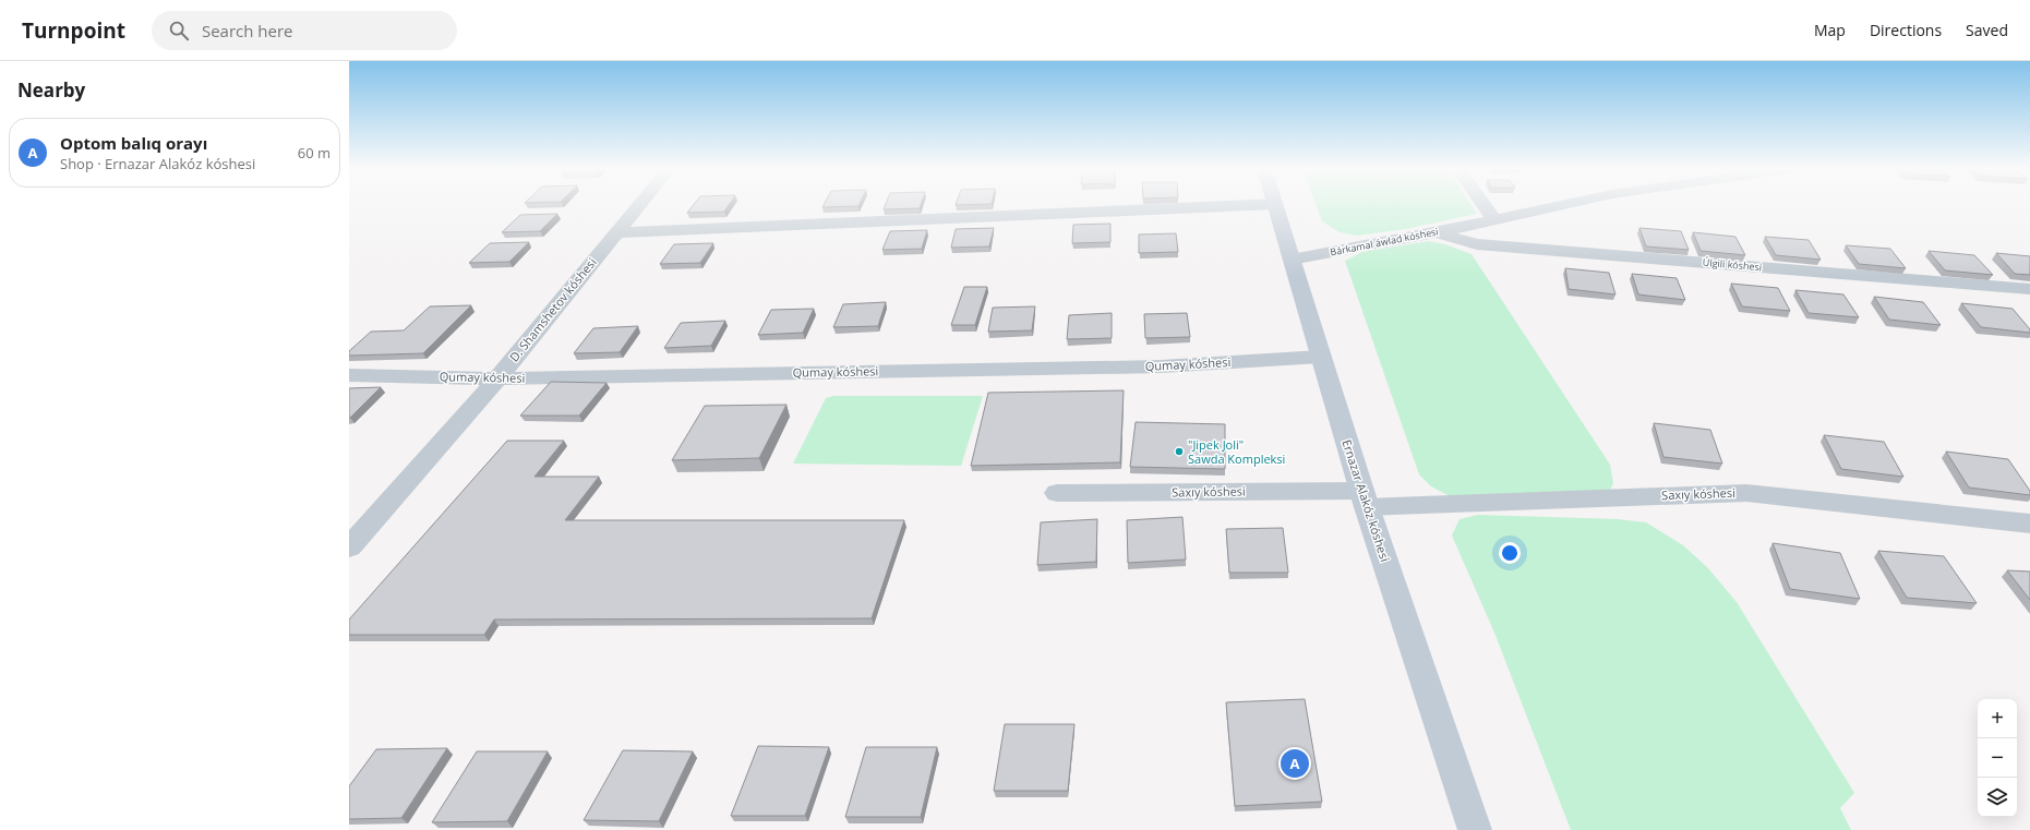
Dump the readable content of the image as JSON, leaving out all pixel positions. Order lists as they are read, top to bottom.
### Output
{
  "streets": {
    "main road": ["Ernazar Alakóz kóshesi"],
    "street": [
      "Bárkamal áwlad kóshesi",
      "Úlgili kóshesi",
      "D. Shamshetov kóshesi",
      "Qumay kóshesi",
      "Saxıy kóshesi"
    ]
  },
  "crossings": [
    ["Bárkamal áwlad kóshesi", "Úlgili kóshesi"],
    ["Bárkamal áwlad kóshesi", "Ernazar Alakóz kóshesi"],
    ["D. Shamshetov kóshesi", "Qumay kóshesi"],
    ["Qumay kóshesi", "Ernazar Alakóz kóshesi"],
    ["Saxıy kóshesi", "Ernazar Alakóz kóshesi"]
  ],
  "places": ["\"Jipek Joli\" Sawda Kompleksi"],
  "page": {
    "header": "Turnpoint",
    "search": "Search here",
    "nav": ["Map", "Directions", "Saved"],
    "heading": "Nearby",
    "list": [
      {
        "mark": "A",
        "name": "Optom balıq orayı",
        "note": "Shop · Ernazar Alakóz kóshesi",
        "value": "60 m"
      }
    ],
    "map_buttons": ["+", "−"],
    "pins": "A"
  }
}
